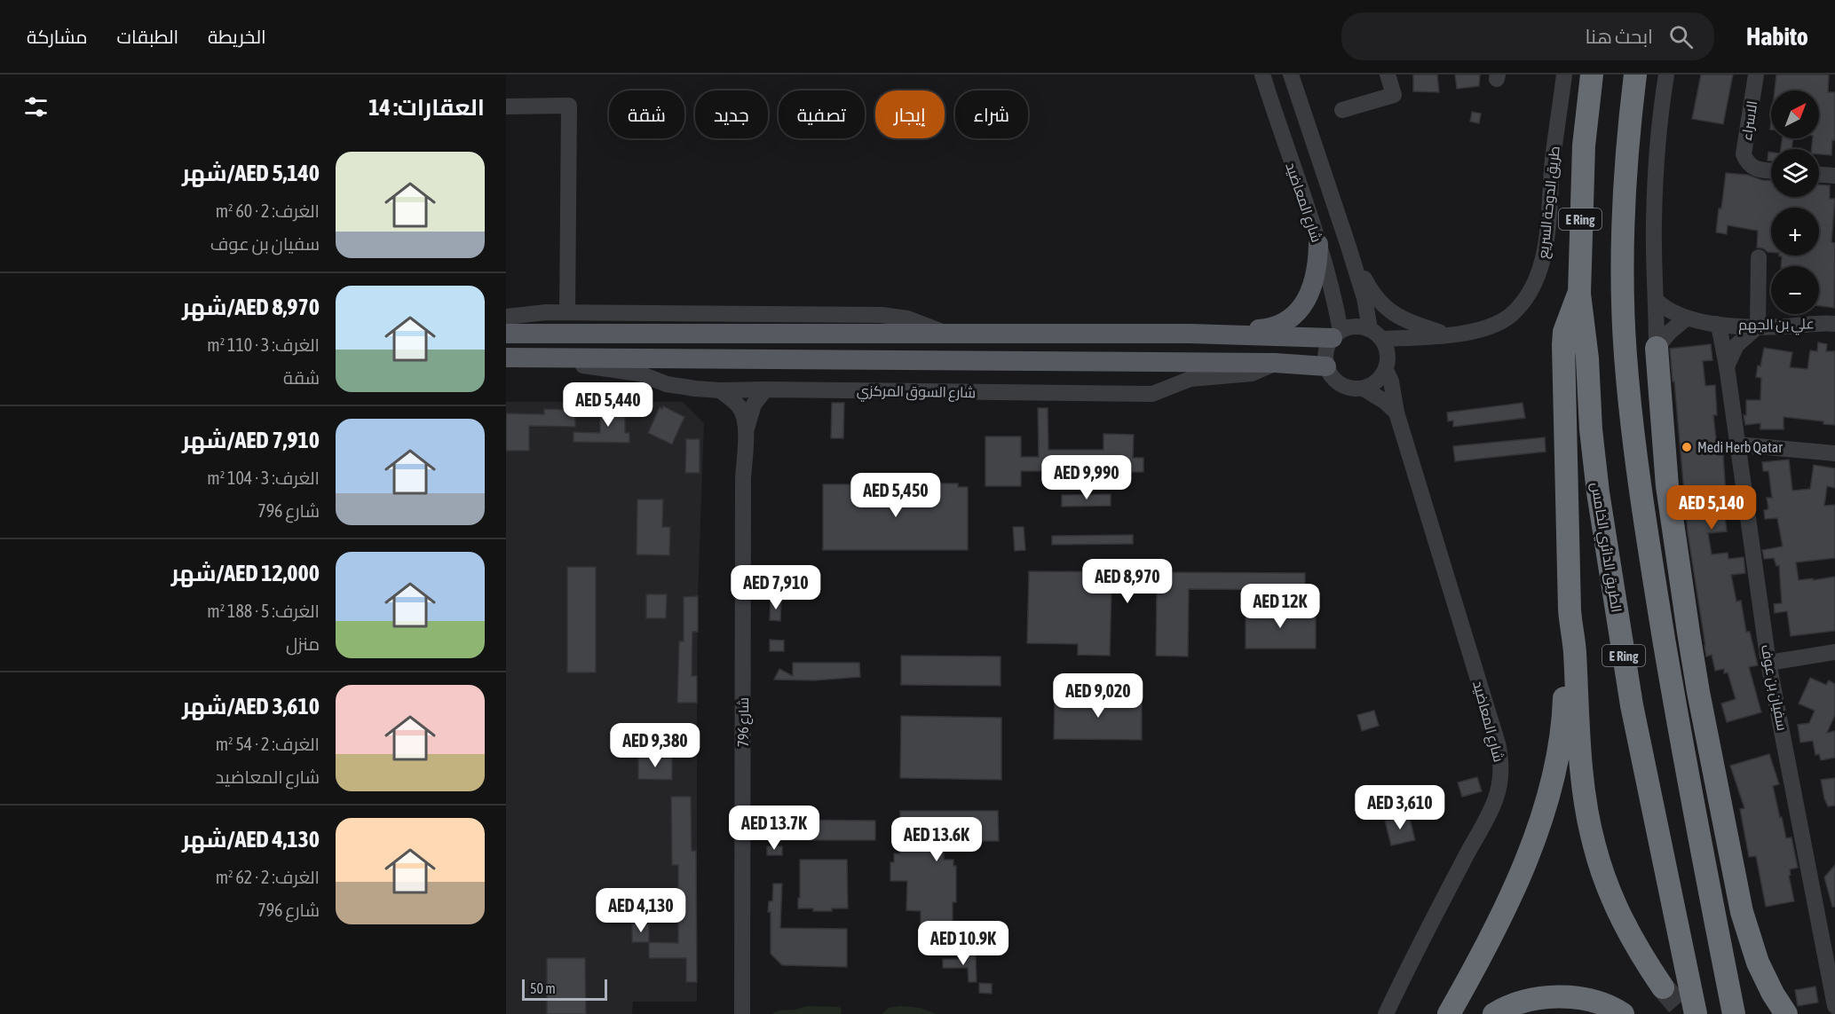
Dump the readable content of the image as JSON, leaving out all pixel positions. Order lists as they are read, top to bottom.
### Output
{
  "streets": {
    "highway": ["E Ring", "الطريق الدائري الخامس"],
    "main road": ["شارع السوق المركزي"],
    "street": [
      "الاسراء",
      "شارع المعاضيد",
      "طريق الدوحة السريع",
      "علي بن الجهم",
      "سفيان بن عوف",
      "شارع 796"
    ]
  },
  "crossings": [
    ["شارع المعاضيد", "طريق الدوحة السريع"],
    ["شارع المعاضيد", "شارع السوق المركزي"],
    ["طريق الدوحة السريع", "شارع السوق المركزي"],
    ["علي بن الجهم", "سفيان بن عوف"],
    ["شارع السوق المركزي", "شارع 796"]
  ],
  "places": ["Medi Herb Qatar"],
  "scale_bar": "50 m",
  "north": "top right",
  "page": {
    "header": "Habito",
    "search": "ابحث هنا",
    "nav": ["الخريطة", "الطبقات", "مشاركة"],
    "heading": "العقارات: 14",
    "map_buttons": ["+", "−"],
    "chip": [
      "شراء",
      "إيجار",
      "تصفية",
      "جديد",
      "شقة"
    ],
    "list": [
      {
        "name": "AED 5,140/شهر",
        "note": "الغرف: 2 · 60 m² · سفيان بن عوف"
      },
      {
        "name": "AED 8,970/شهر",
        "note": "الغرف: 3 · 110 m² · شقة"
      },
      {
        "name": "AED 7,910/شهر",
        "note": "الغرف: 3 · 104 m² · شارع 796"
      },
      {
        "name": "AED 12,000/شهر",
        "note": "الغرف: 5 · 188 m² · منزل"
      },
      {
        "name": "AED 3,610/شهر",
        "note": "الغرف: 2 · 54 m² · شارع المعاضيد"
      },
      {
        "name": "AED 4,130/شهر",
        "note": "الغرف: 2 · 62 m² · شارع 796"
      }
    ],
    "price": [
      "AED 5,440",
      "AED 9,990",
      "AED 5,450",
      "AED 5,140",
      "AED 8,970",
      "AED 7,910",
      "AED 12K",
      "AED 9,020",
      "AED 9,380",
      "AED 3,610",
      "AED 13.7K",
      "AED 13.6K",
      "AED 4,130",
      "AED 10.9K"
    ],
    "scale": "50 m"
  }
}
